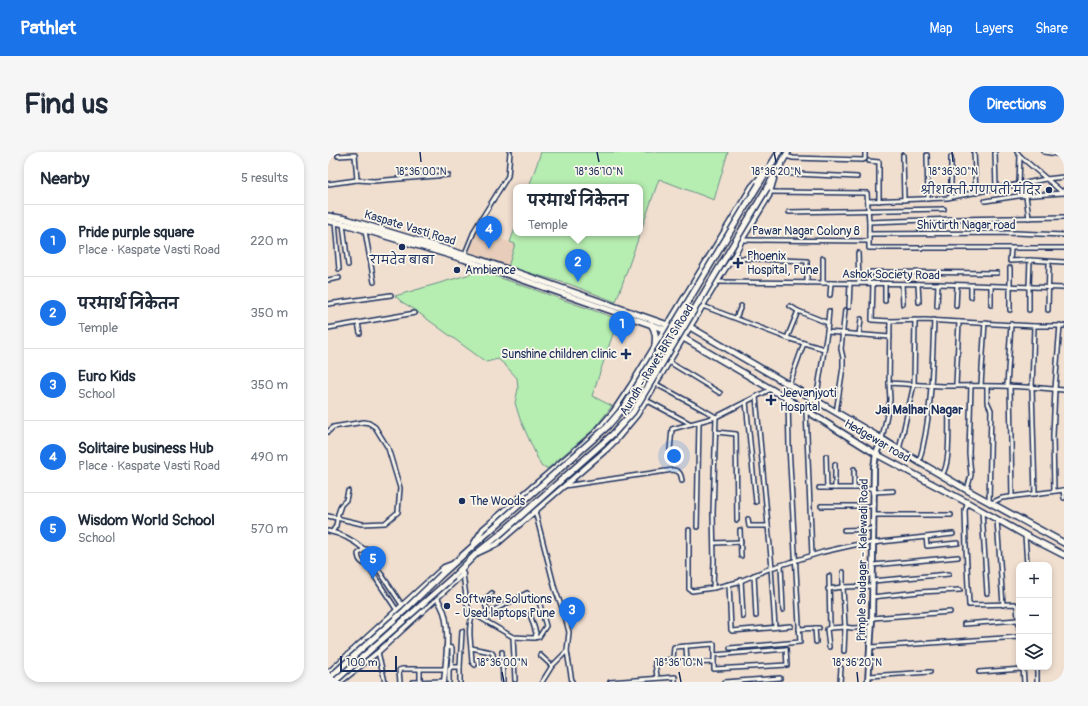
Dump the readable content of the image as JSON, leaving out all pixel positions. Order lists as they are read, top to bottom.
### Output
{
  "streets": {
    "main road": ["Kaspate Vasti Road", "Hedgewar road", "Pimple Saudagar - Kalewadi Road"],
    "street": [
      "Shivtirth Nagar road",
      "Pawar Nagar Colony 8",
      "Ashok Society Road",
      "Aundh - Ravet BRTS Road"
    ]
  },
  "crossings": [
    ["Kaspate Vasti Road", "Aundh - Ravet BRTS Road"],
    ["Kaspate Vasti Road", "Hedgewar road"],
    ["Pawar Nagar Colony 8", "Aundh - Ravet BRTS Road"],
    ["Ashok Society Road", "Aundh - Ravet BRTS Road"],
    ["Aundh - Ravet BRTS Road", "Hedgewar road"],
    ["Hedgewar road", "Pimple Saudagar - Kalewadi Road"]
  ],
  "districts": ["Jai Malhar Nagar"],
  "places": {
    "other": [
      "श्रीशक्ती गणपती मंदिर",
      "रामदेव बाबा",
      "Ambience",
      "The Woods",
      "Software Solutions - Used laptops Pune"
    ],
    "health": ["Phoenix Hospital, Pune", "Sunshine children clinic", "Jeevanjyoti Hospital"]
  },
  "scale_bar": "100 m",
  "page": {
    "header": "Pathlet",
    "nav": ["Map", "Layers", "Share"],
    "buttons": "Directions",
    "title": "Find us",
    "heading": ["Nearby", "5 results"],
    "popup": ["परमार्थ निकेतन", "Temple"],
    "list": [
      {
        "mark": "1",
        "name": "Pride purple square",
        "note": "Place · Kaspate Vasti Road",
        "value": "220 m"
      },
      {
        "mark": "2",
        "name": "परमार्थ निकेतन",
        "note": "Temple",
        "value": "350 m"
      },
      {
        "mark": "3",
        "name": "Euro Kids",
        "note": "School",
        "value": "350 m"
      },
      {
        "mark": "4",
        "name": "Solitaire business Hub",
        "note": "Place · Kaspate Vasti Road",
        "value": "490 m"
      },
      {
        "mark": "5",
        "name": "Wisdom World School",
        "note": "School",
        "value": "570 m"
      }
    ],
    "pins": [
      "4",
      "2",
      "1",
      "5",
      "3"
    ],
    "map_buttons": ["+", "−"],
    "scale": "100 m"
  },
  "coordinates": [
    "18°36'00\"N",
    "18°36'10\"N",
    "18°36'20\"N",
    "18°36'30\"N"
  ]
}
